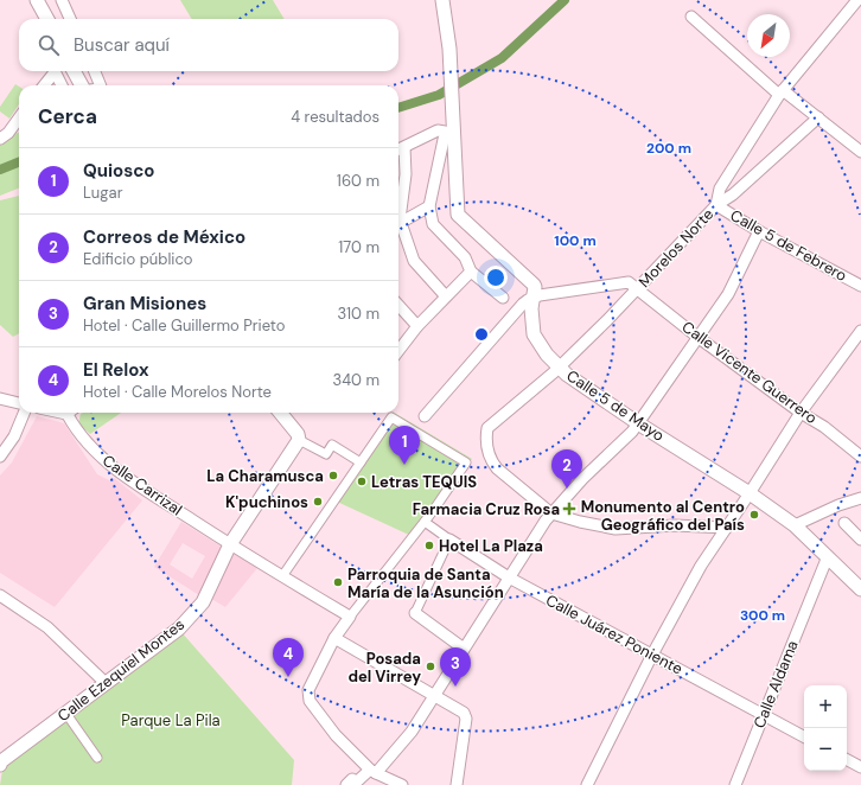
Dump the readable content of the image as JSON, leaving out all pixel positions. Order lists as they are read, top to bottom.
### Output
{
  "streets": {
    "street": [
      "Calle 5 de Febrero",
      "Morelos Norte",
      "Calle Vicente Guerrero",
      "Calle 5 de Mayo",
      "Calle Carrizal",
      "Calle Juárez Poniente",
      "Calle Ezequiel Montes",
      "Calle Aldama"
    ]
  },
  "crossings": [
    ["Calle 5 de Febrero", "Morelos Norte"],
    ["Morelos Norte", "Calle Vicente Guerrero"],
    ["Morelos Norte", "Calle 5 de Mayo"],
    ["Calle 5 de Mayo", "Calle Aldama"],
    ["Calle Carrizal", "Calle Ezequiel Montes"],
    ["Calle Juárez Poniente", "Calle Aldama"]
  ],
  "parks": ["Parque La Pila"],
  "places": {
    "other": [
      "La Charamusca",
      "Letras TEQUIS",
      "K'puchinos",
      "Monumento al Centro Geográfico del País",
      "Hotel La Plaza",
      "Parroquia de Santa María de la Asunción",
      "Posada del Virrey"
    ],
    "health": ["Farmacia Cruz Rosa"]
  },
  "north": "bottom left",
  "page": {
    "search": "Buscar aquí",
    "heading": ["Cerca", "4 resultados"],
    "list": [
      {
        "mark": "1",
        "name": "Quiosco",
        "note": "Lugar",
        "value": "160 m"
      },
      {
        "mark": "2",
        "name": "Correos de México",
        "note": "Edificio público",
        "value": "170 m"
      },
      {
        "mark": "3",
        "name": "Gran Misiones",
        "note": "Hotel · Calle Guillermo Prieto",
        "value": "310 m"
      },
      {
        "mark": "4",
        "name": "El Relox",
        "note": "Hotel · Calle Morelos Norte",
        "value": "340 m"
      }
    ],
    "pins": [
      "1",
      "2",
      "4",
      "3"
    ],
    "map_buttons": ["+", "−"]
  },
  "rings": ["200 m", "100 m", "300 m"]
}
